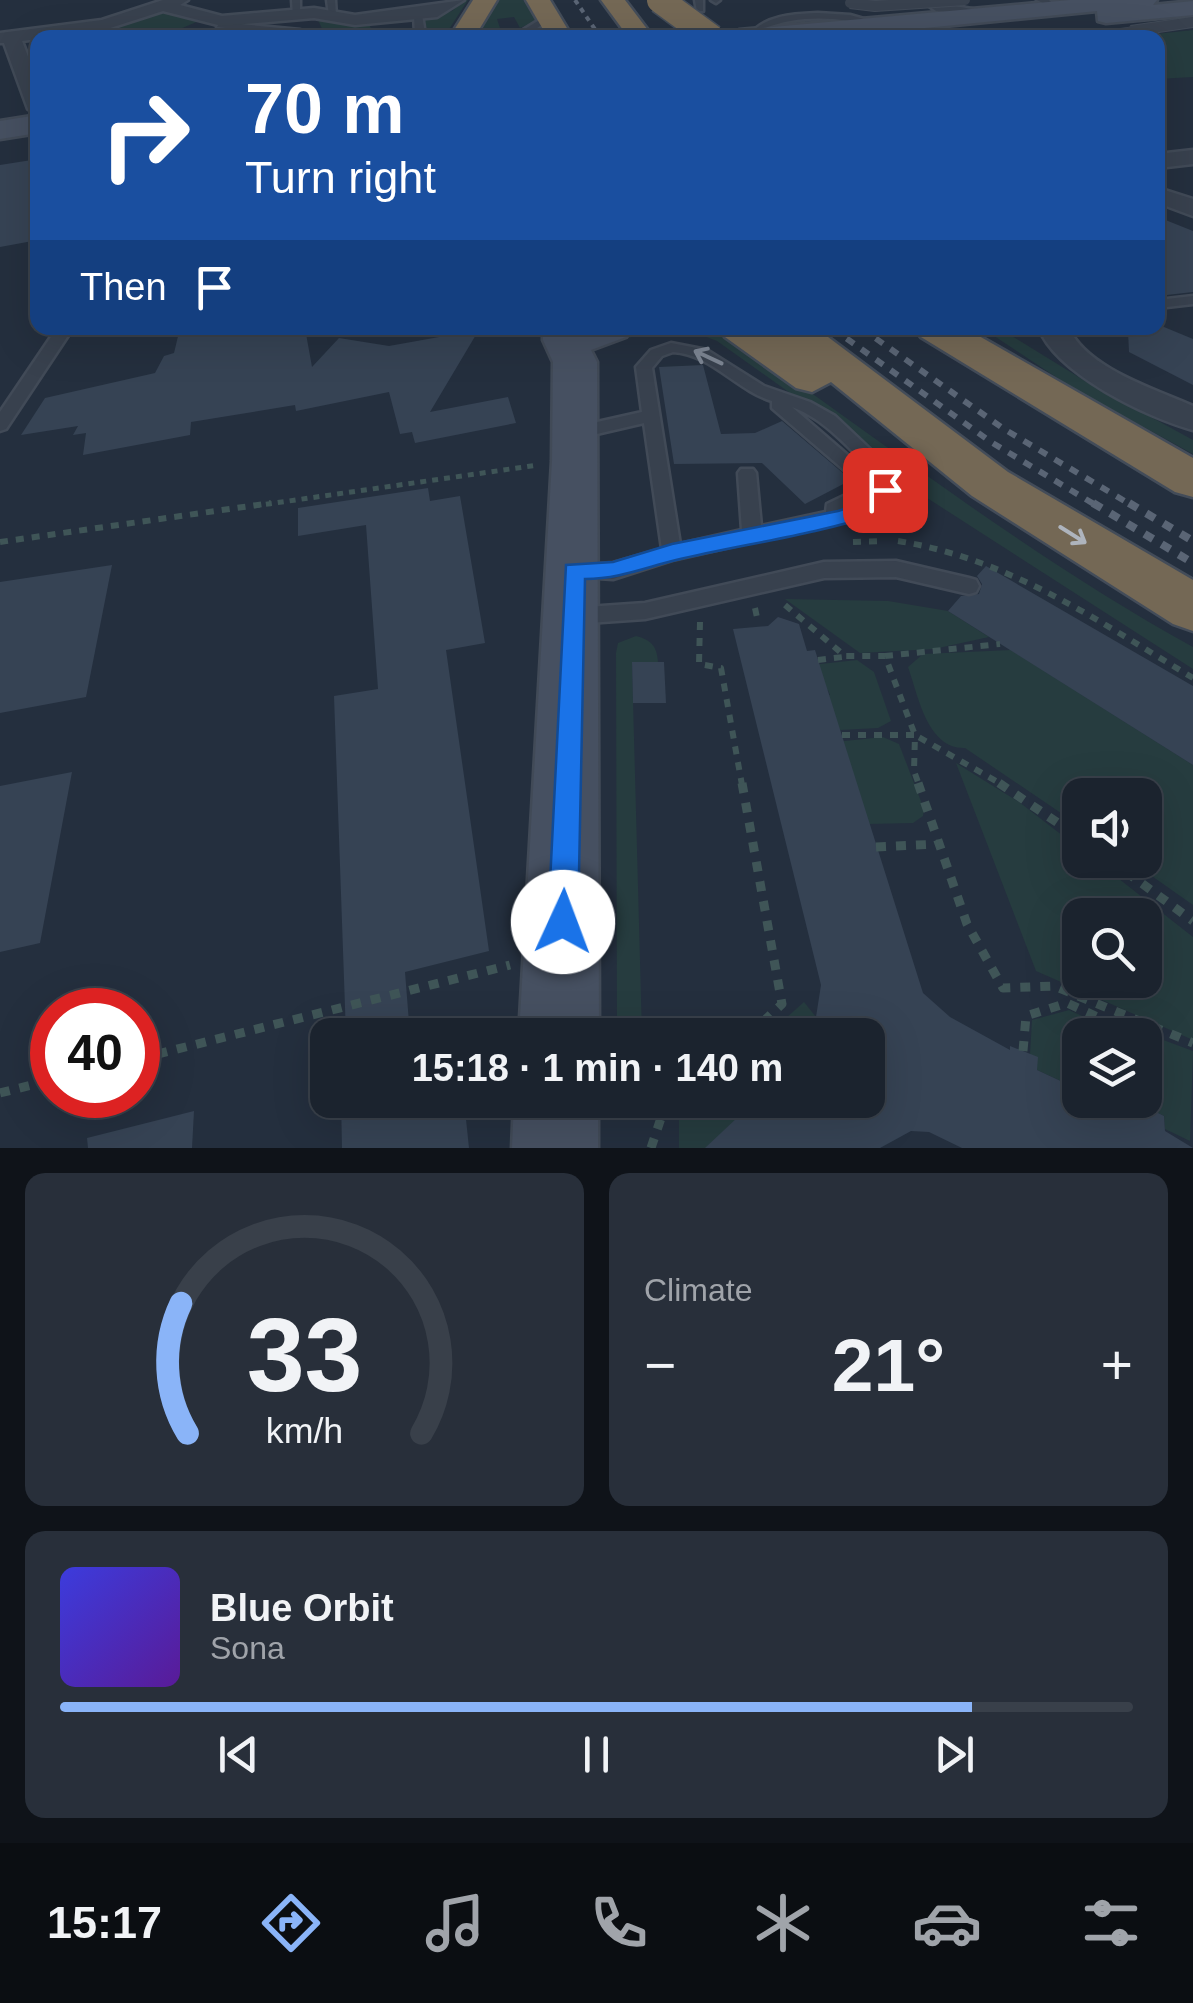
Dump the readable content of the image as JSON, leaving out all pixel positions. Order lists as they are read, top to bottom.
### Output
{
  "page": {
    "turn": ["70 m", "Turn right"],
    "then": "Then",
    "limit": "40",
    "trip": "15:18 · 1 min · 140 m",
    "tile": "Climate",
    "heat": ["−", "21°", "+"],
    "song": ["Blue Orbit", "Sona"],
    "tabs": "15:17",
    "gauge": ["33", "km/h"]
  }
}
